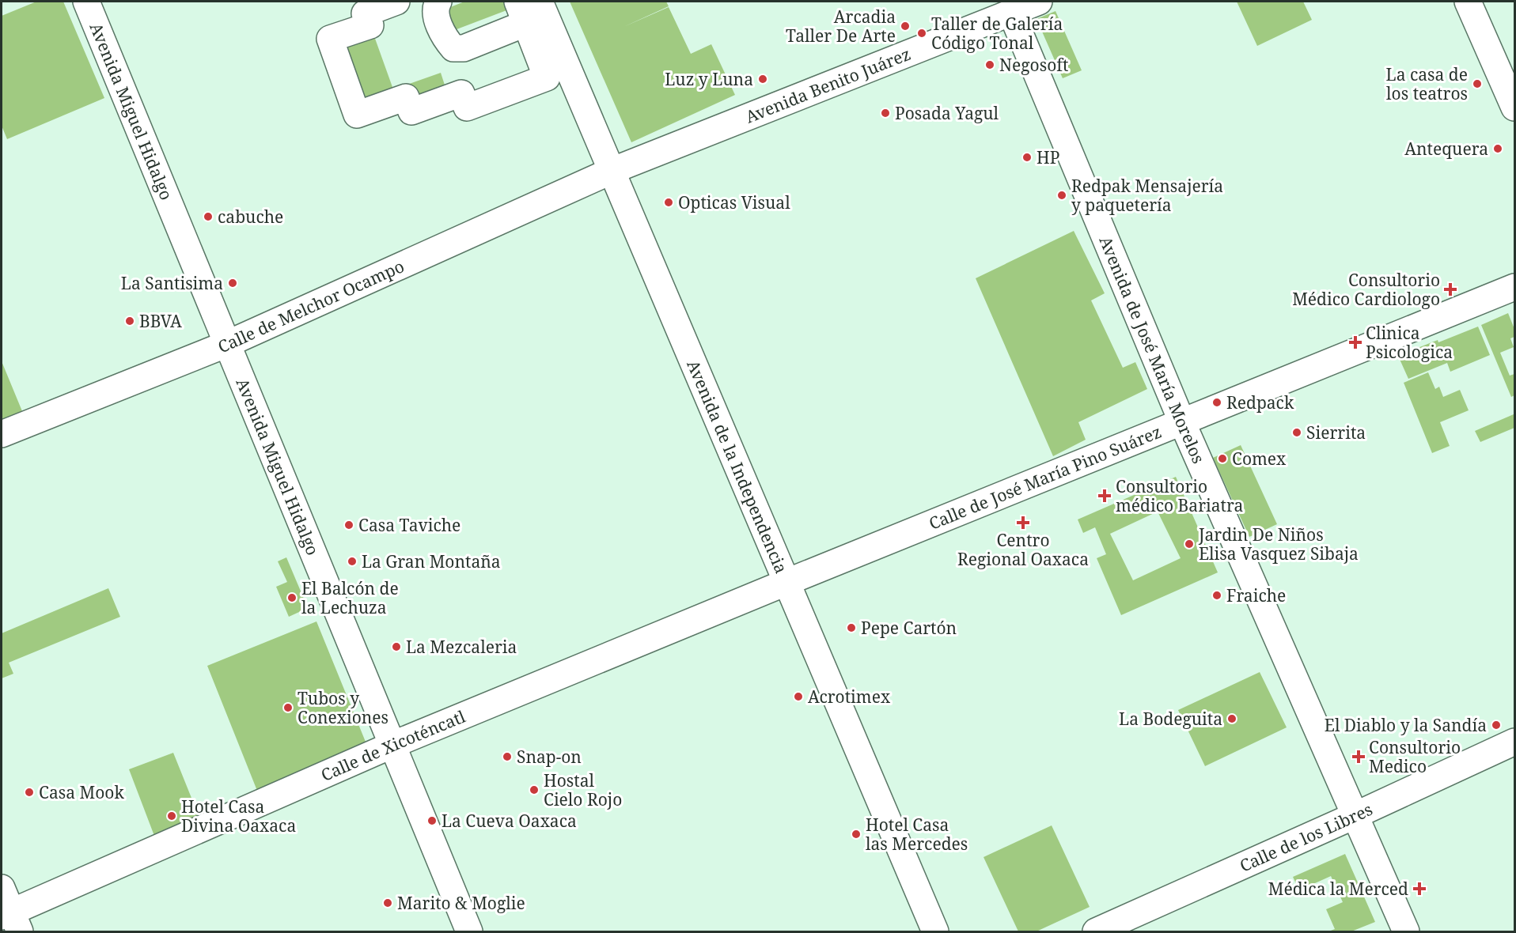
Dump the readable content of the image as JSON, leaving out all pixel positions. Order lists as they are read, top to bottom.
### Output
{
  "streets": {
    "main road": [
      "Avenida Benito Juárez",
      "Avenida Miguel Hidalgo",
      "Calle de Melchor Ocampo",
      "Avenida de José María Morelos",
      "Avenida de la Independencia",
      "Calle de José María Pino Suárez",
      "Calle de Xicoténcatl",
      "Calle de los Libres"
    ]
  },
  "crossings": [
    ["Avenida Benito Juárez", "Calle de Melchor Ocampo"],
    ["Avenida Benito Juárez", "Avenida de José María Morelos"],
    ["Avenida Benito Juárez", "Avenida de la Independencia"],
    ["Avenida Miguel Hidalgo", "Calle de Melchor Ocampo"],
    ["Avenida Miguel Hidalgo", "Calle de Xicoténcatl"],
    ["Calle de Melchor Ocampo", "Avenida de la Independencia"],
    ["Avenida de José María Morelos", "Calle de José María Pino Suárez"],
    ["Avenida de José María Morelos", "Calle de los Libres"],
    ["Avenida de la Independencia", "Calle de José María Pino Suárez"],
    ["Avenida de la Independencia", "Calle de Xicoténcatl"],
    ["Calle de José María Pino Suárez", "Calle de Xicoténcatl"]
  ],
  "places": {
    "other": [
      "Arcadia Taller De Arte",
      "Taller de Galería Código Tonal",
      "Negosoft",
      "Luz y Luna",
      "La casa de los teatros",
      "Posada Yagul",
      "Antequera",
      "HP",
      "Redpak Mensajería y paquetería",
      "Opticas Visual",
      "cabuche",
      "La Santisima",
      "BBVA",
      "Redpack",
      "Sierrita",
      "Comex",
      "Casa Taviche",
      "Jardin De Niños Elisa Vasquez Sibaja",
      "La Gran Montaña",
      "Fraiche",
      "El Balcón de la Lechuza",
      "Pepe Cartón",
      "La Mezcaleria",
      "Acrotimex",
      "Tubos y Conexiones",
      "La Bodeguita",
      "El Diablo y la Sandía",
      "Snap-on",
      "Hostal Cielo Rojo",
      "Casa Mook",
      "Hotel Casa Divina Oaxaca",
      "La Cueva Oaxaca",
      "Hotel Casa las Mercedes",
      "Marito & Moglie"
    ],
    "health": [
      "Consultorio Médico Cardiologo",
      "Clinica Psicologica",
      "Consultorio médico Bariatra",
      "Centro Regional Oaxaca",
      "Consultorio Medico",
      "Médica la Merced"
    ]
  }
}
